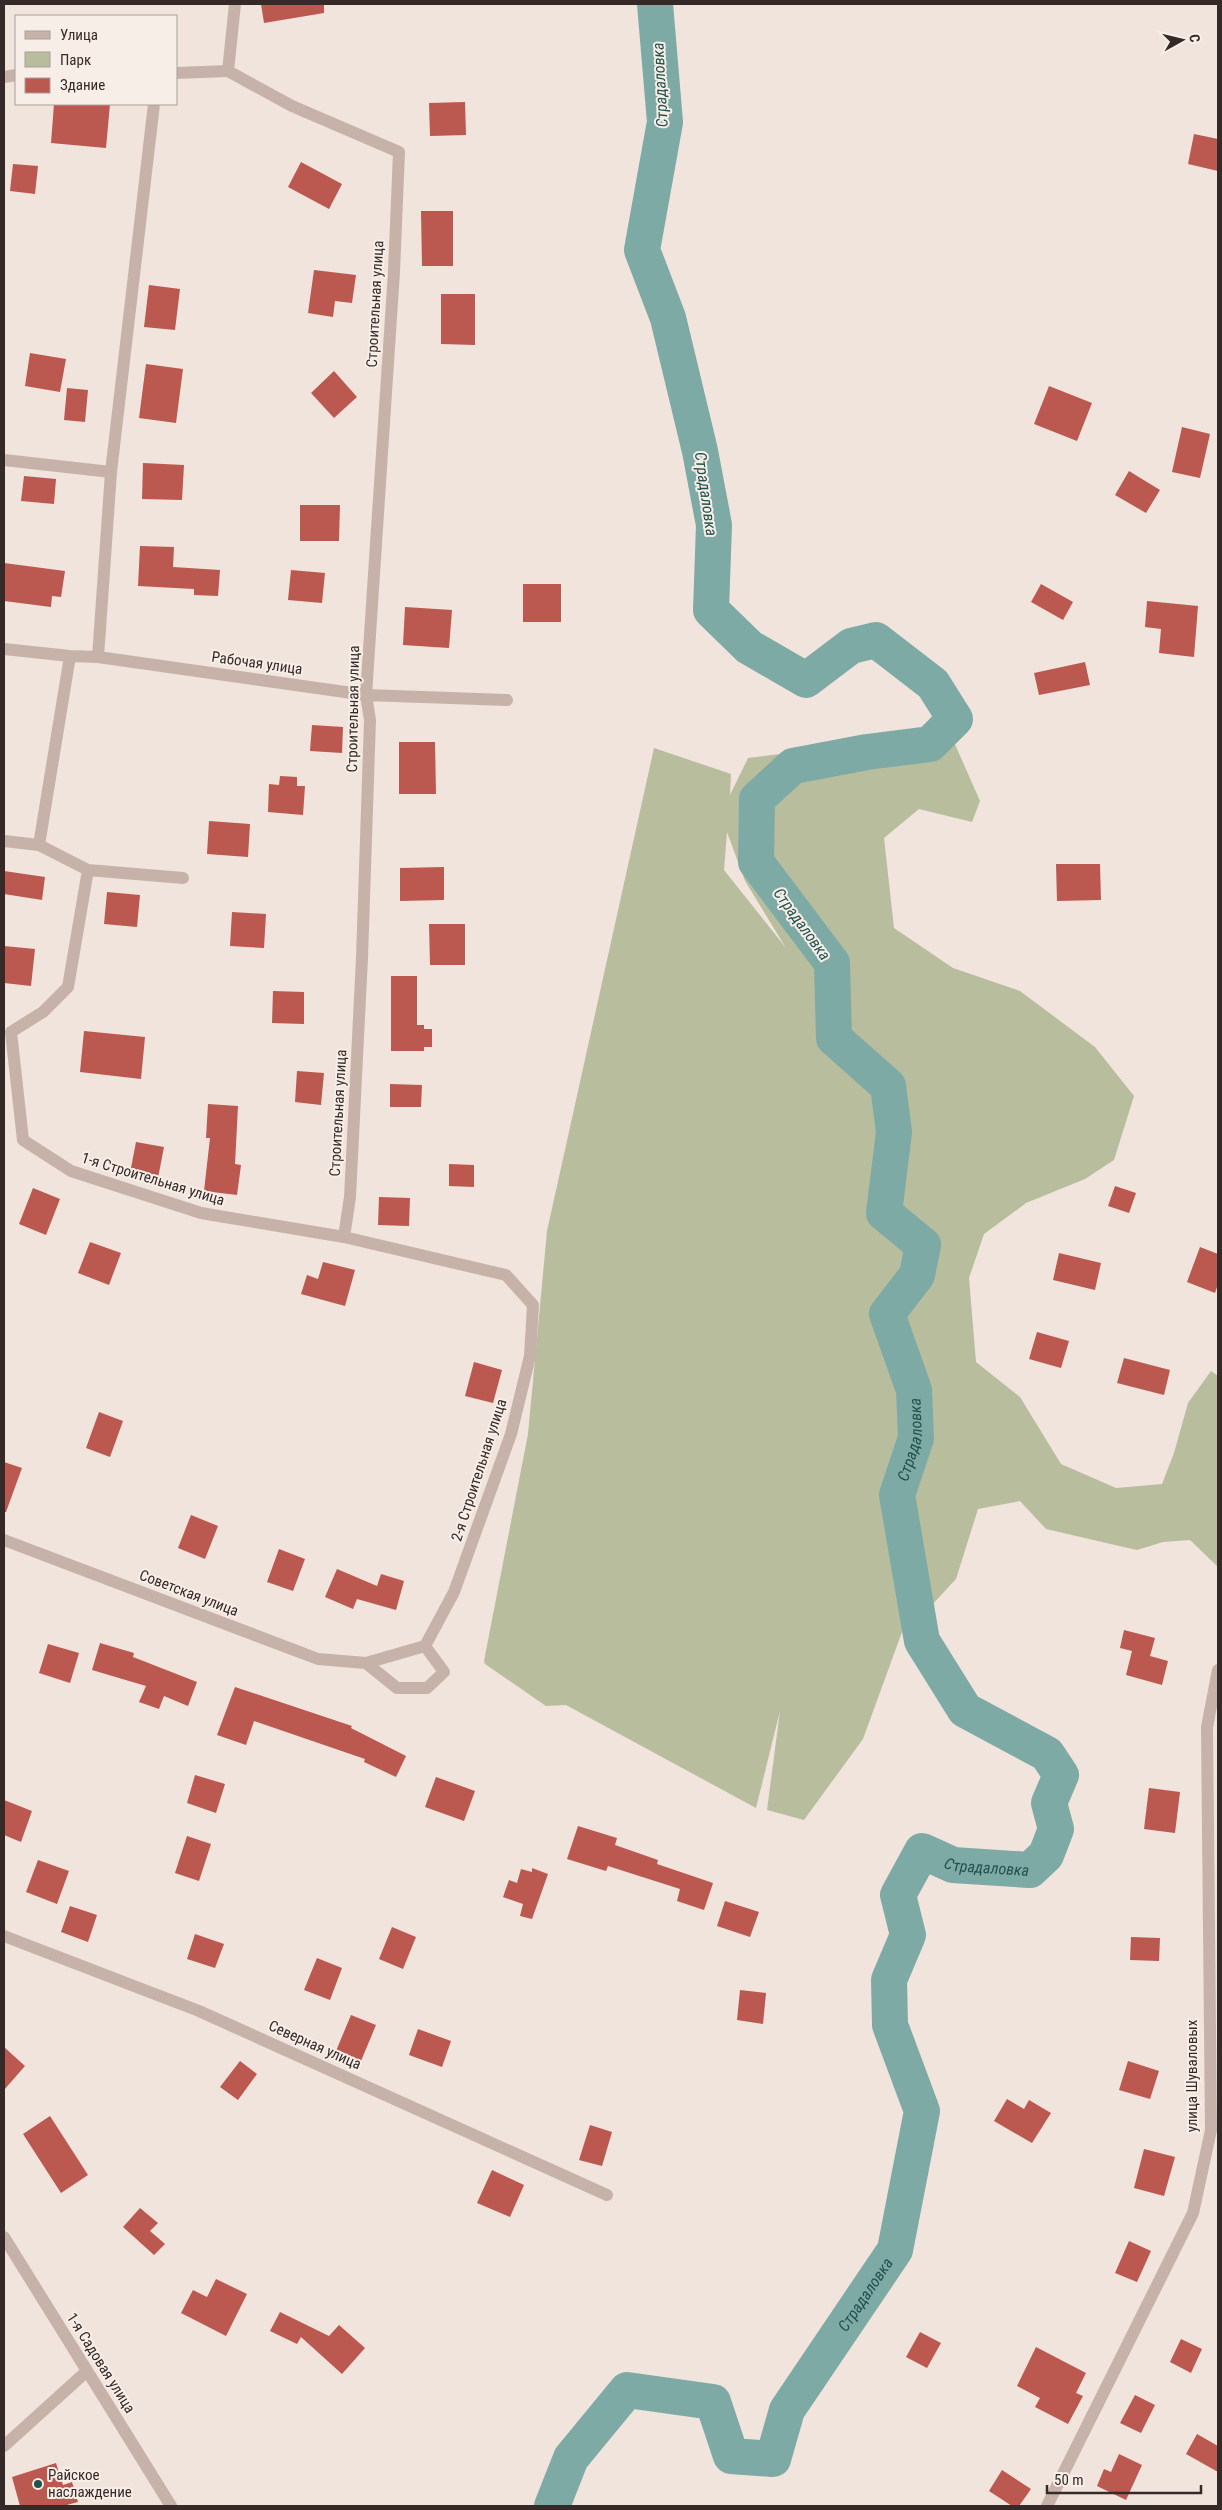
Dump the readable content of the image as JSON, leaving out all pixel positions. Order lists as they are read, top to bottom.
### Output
{
  "streets": {
    "street": [
      "Строительная улица",
      "Рабочая улица",
      "1-я Строительная улица",
      "2-я Строительная улица",
      "Советская улица",
      "Северная улица",
      "улица Шуваловых",
      "1-я Садовая улица"
    ]
  },
  "crossings": [
    ["Строительная улица", "Рабочая улица"],
    ["Строительная улица", "1-я Строительная улица"],
    ["1-я Строительная улица", "2-я Строительная улица"],
    ["2-я Строительная улица", "Советская улица"]
  ],
  "water": ["Страдаловка"],
  "places": ["Райское наслаждение"],
  "legend": ["Улица", "Парк", "Здание"],
  "scale_bar": "50 m",
  "north": "right"
}
